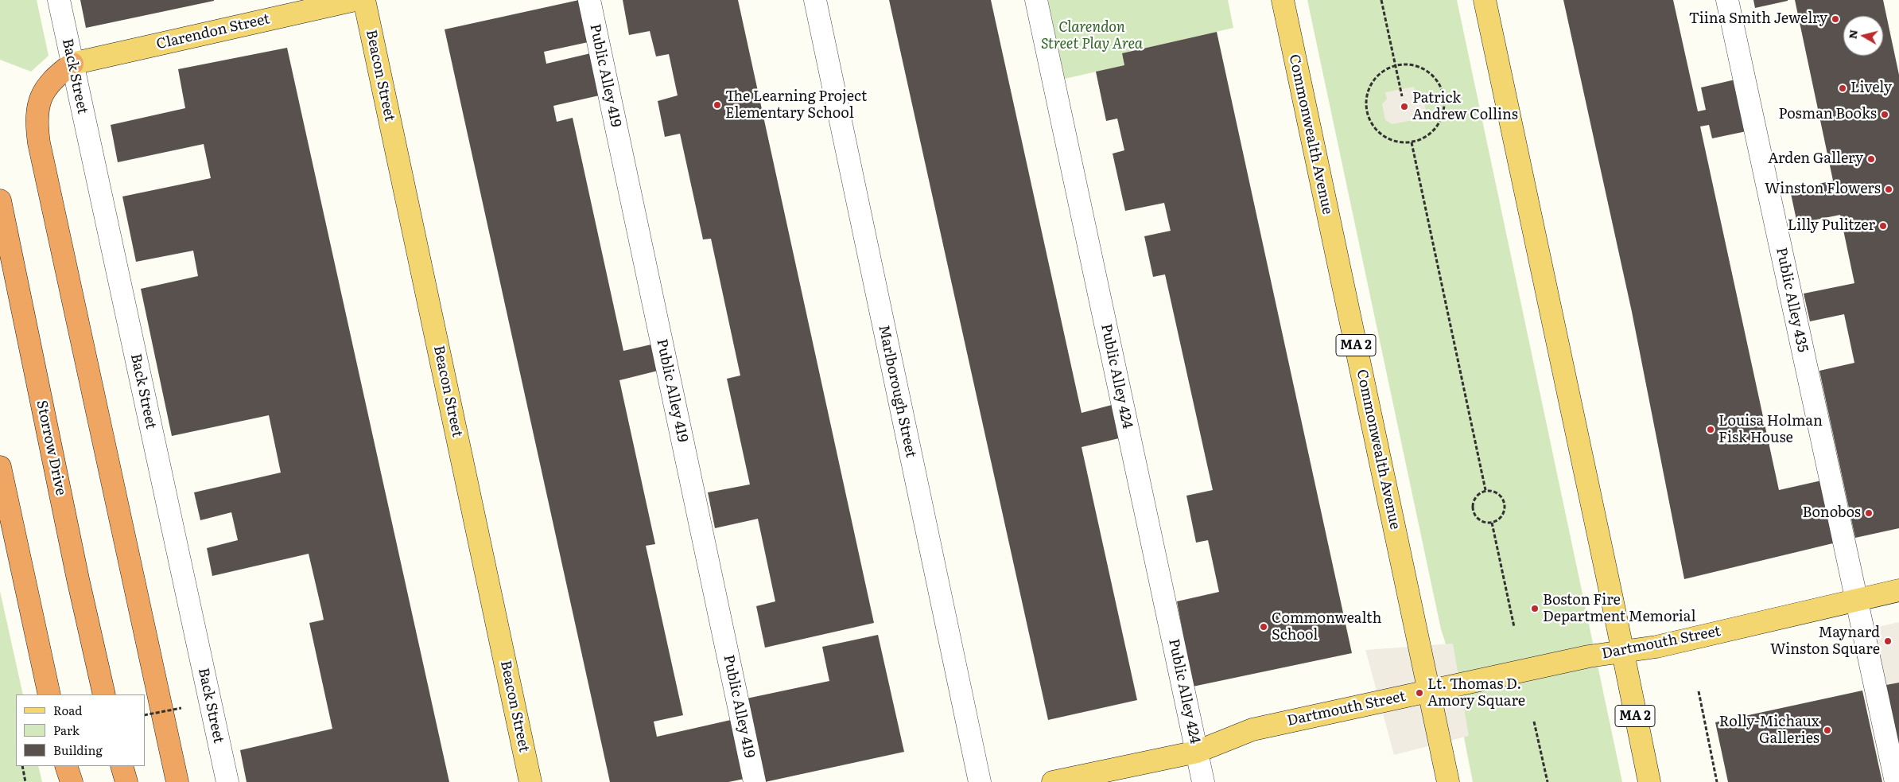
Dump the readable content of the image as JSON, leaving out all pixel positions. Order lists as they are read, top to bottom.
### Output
{
  "streets": {
    "highway": ["Storrow Drive"],
    "main road": [
      "Clarendon Street",
      "Beacon Street",
      "Commonwealth Avenue",
      "MA 2",
      "Dartmouth Street"
    ],
    "street": [
      "Public Alley 419",
      "Back Street",
      "Public Alley 435",
      "Public Alley 424",
      "Marlborough Street"
    ]
  },
  "crossings": [
    ["Clarendon Street", "Back Street"],
    ["Commonwealth Avenue", "Dartmouth Street"],
    ["Public Alley 435", "Dartmouth Street"],
    ["MA 2", "Dartmouth Street"],
    ["Public Alley 424", "Dartmouth Street"]
  ],
  "parks": ["Clarendon Street Play Area"],
  "places": [
    "Tiina Smith Jewelry",
    "Lively",
    "The Learning Project Elementary School",
    "Patrick Andrew Collins",
    "Posman Books",
    "Arden Gallery",
    "Winston Flowers",
    "Lilly Pulitzer",
    "Louisa Holman Fisk House",
    "Bonobos",
    "Boston Fire Department Memorial",
    "Commonwealth School",
    "Maynard Winston Square",
    "Lt. Thomas D. Amory Square",
    "Rolly-Michaux Galleries"
  ],
  "legend": ["Road", "Park", "Building"],
  "north": "left"
}
